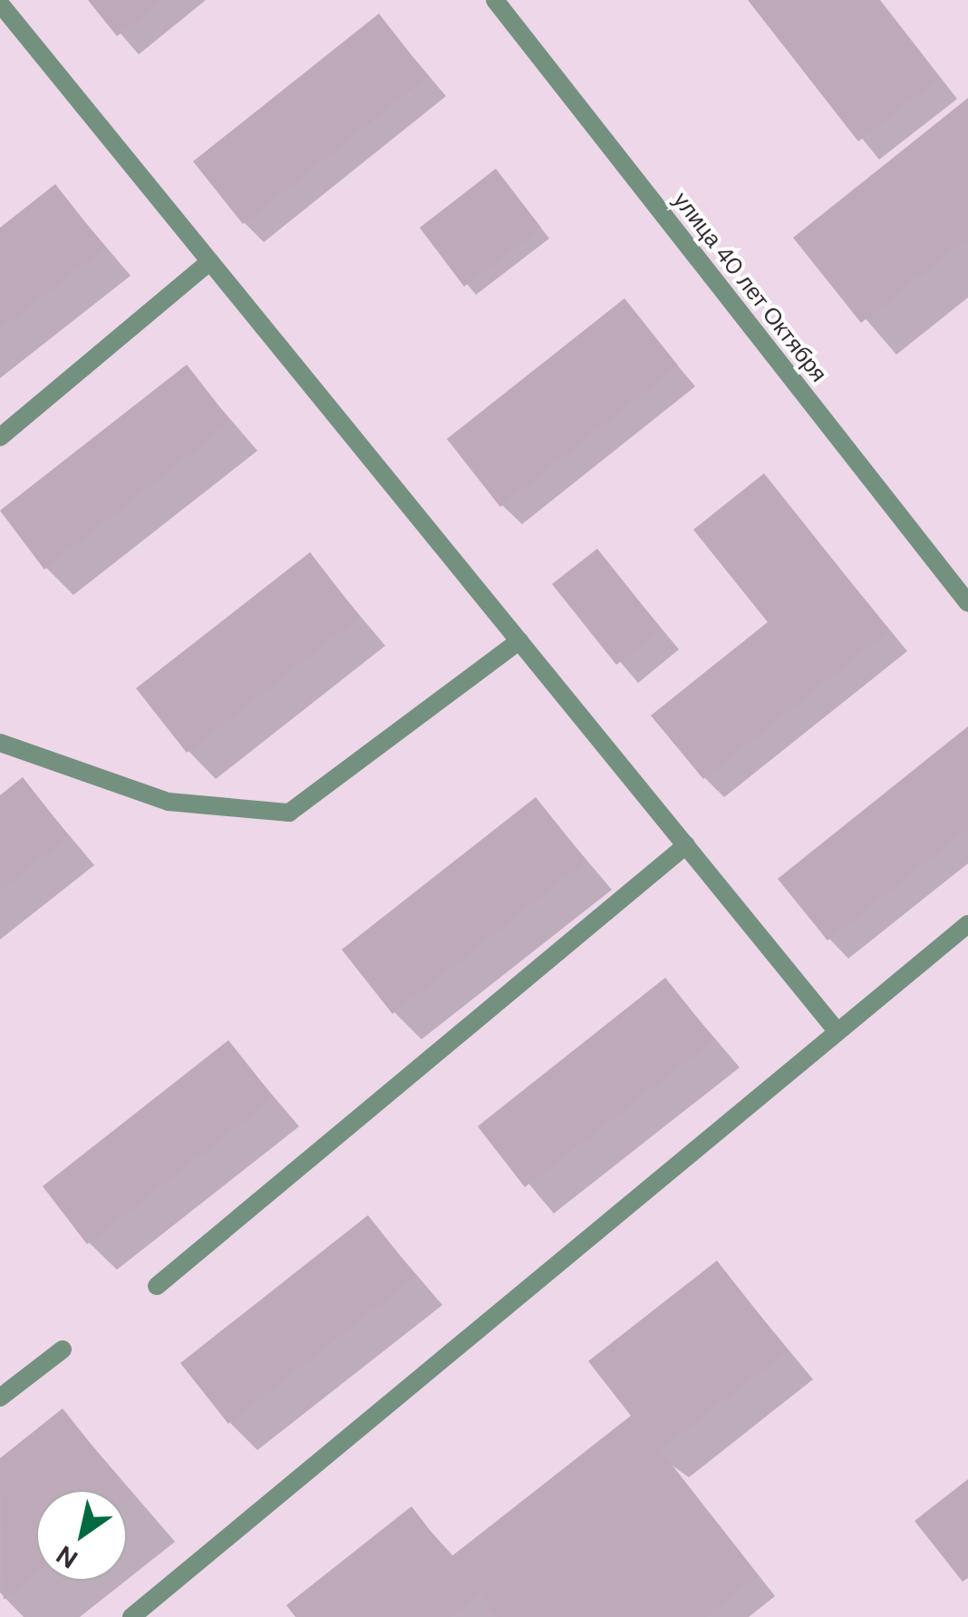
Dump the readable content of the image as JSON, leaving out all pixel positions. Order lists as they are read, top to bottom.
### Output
{
  "streets": {
    "street": ["улица 40 лет Октября"]
  },
  "north": "bottom left"
}
